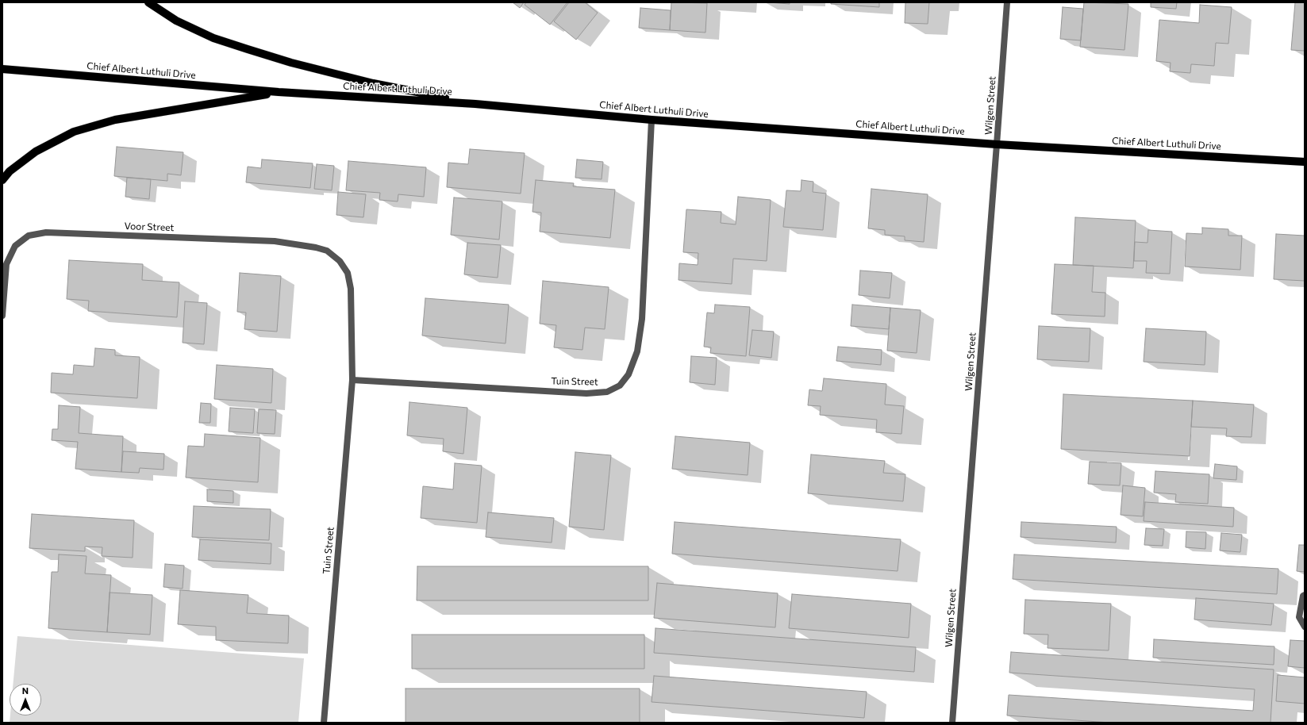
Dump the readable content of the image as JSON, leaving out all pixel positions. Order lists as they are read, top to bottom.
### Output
{
  "streets": {
    "main road": ["Chief Albert Luthuli Drive"],
    "street": ["Wilgen Street", "Voor Street", "Tuin Street"]
  },
  "crossings": [
    ["Chief Albert Luthuli Drive", "Wilgen Street"],
    ["Chief Albert Luthuli Drive", "Tuin Street"],
    ["Voor Street", "Tuin Street"]
  ],
  "north": "top"
}
